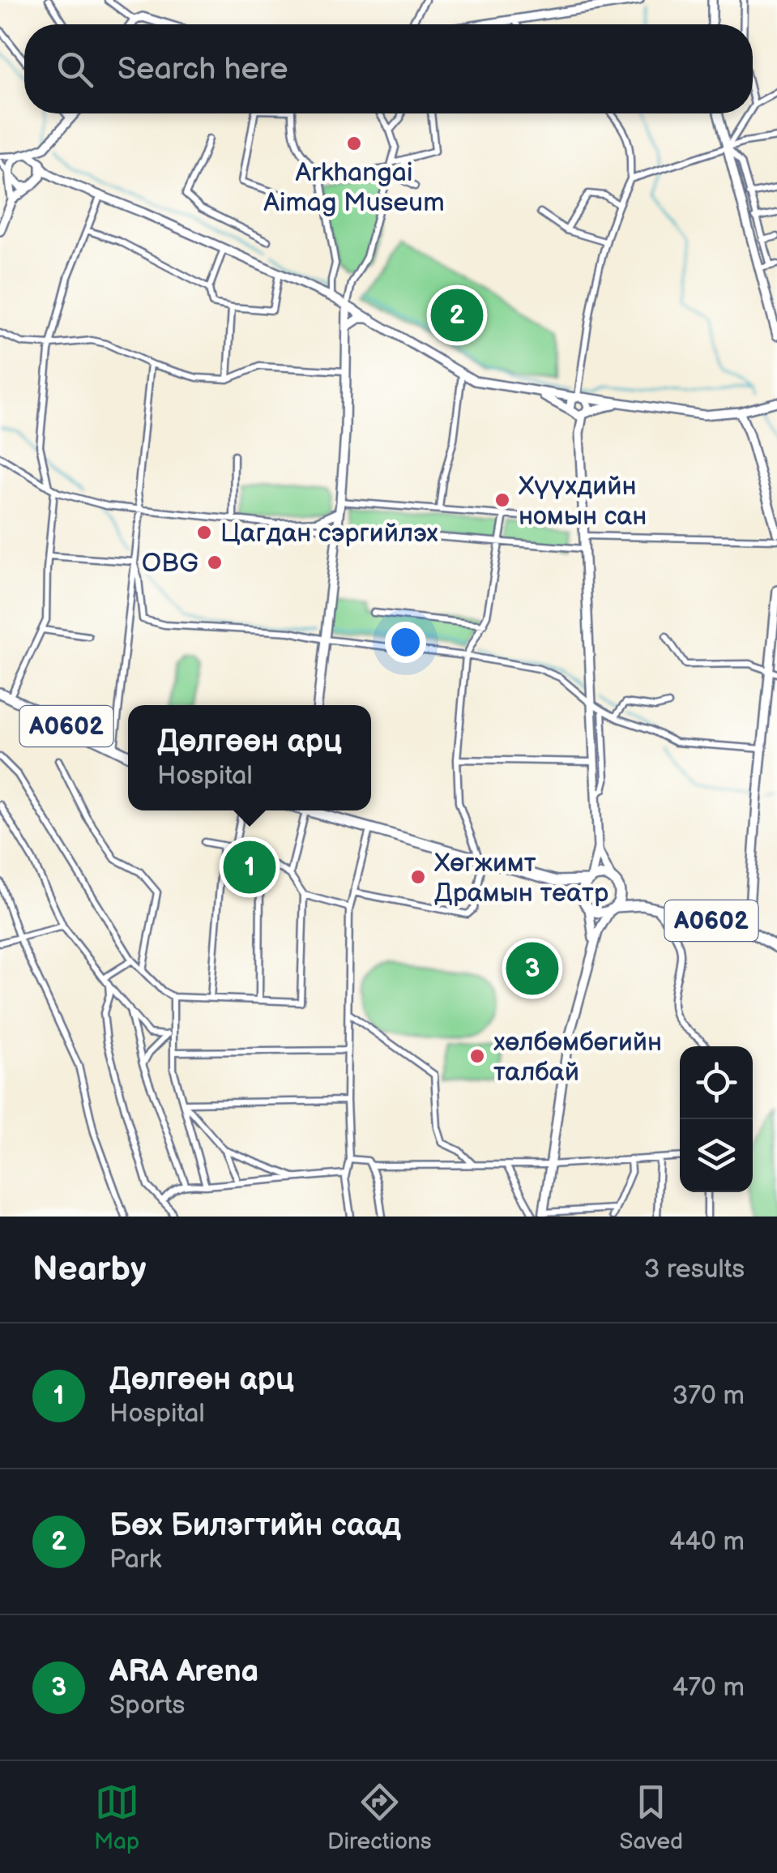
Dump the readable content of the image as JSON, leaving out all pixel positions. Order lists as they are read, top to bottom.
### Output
{
  "streets": {
    "highway": ["A0602"]
  },
  "places": [
    "Arkhangai Aimag Museum",
    "Хүүхдийн номын сан",
    "Цагдан сэргийлэх",
    "OBG",
    "Хөгжимт Драмын театр",
    "хөлбөмбөгийн талбай"
  ],
  "page": {
    "search": "Search here",
    "pins": ["2", "1", "3"],
    "popup": ["Дөлгөөн арц", "Hospital"],
    "heading": ["Nearby", "3 results"],
    "list": [
      {
        "mark": "1",
        "name": "Дөлгөөн арц",
        "note": "Hospital",
        "value": "370 m"
      },
      {
        "mark": "2",
        "name": "Бөх Билэгтийн саад",
        "note": "Park",
        "value": "440 m"
      },
      {
        "mark": "3",
        "name": "ARA Arena",
        "note": "Sports",
        "value": "470 m"
      }
    ],
    "nav": ["Map", "Directions", "Saved"]
  }
}
